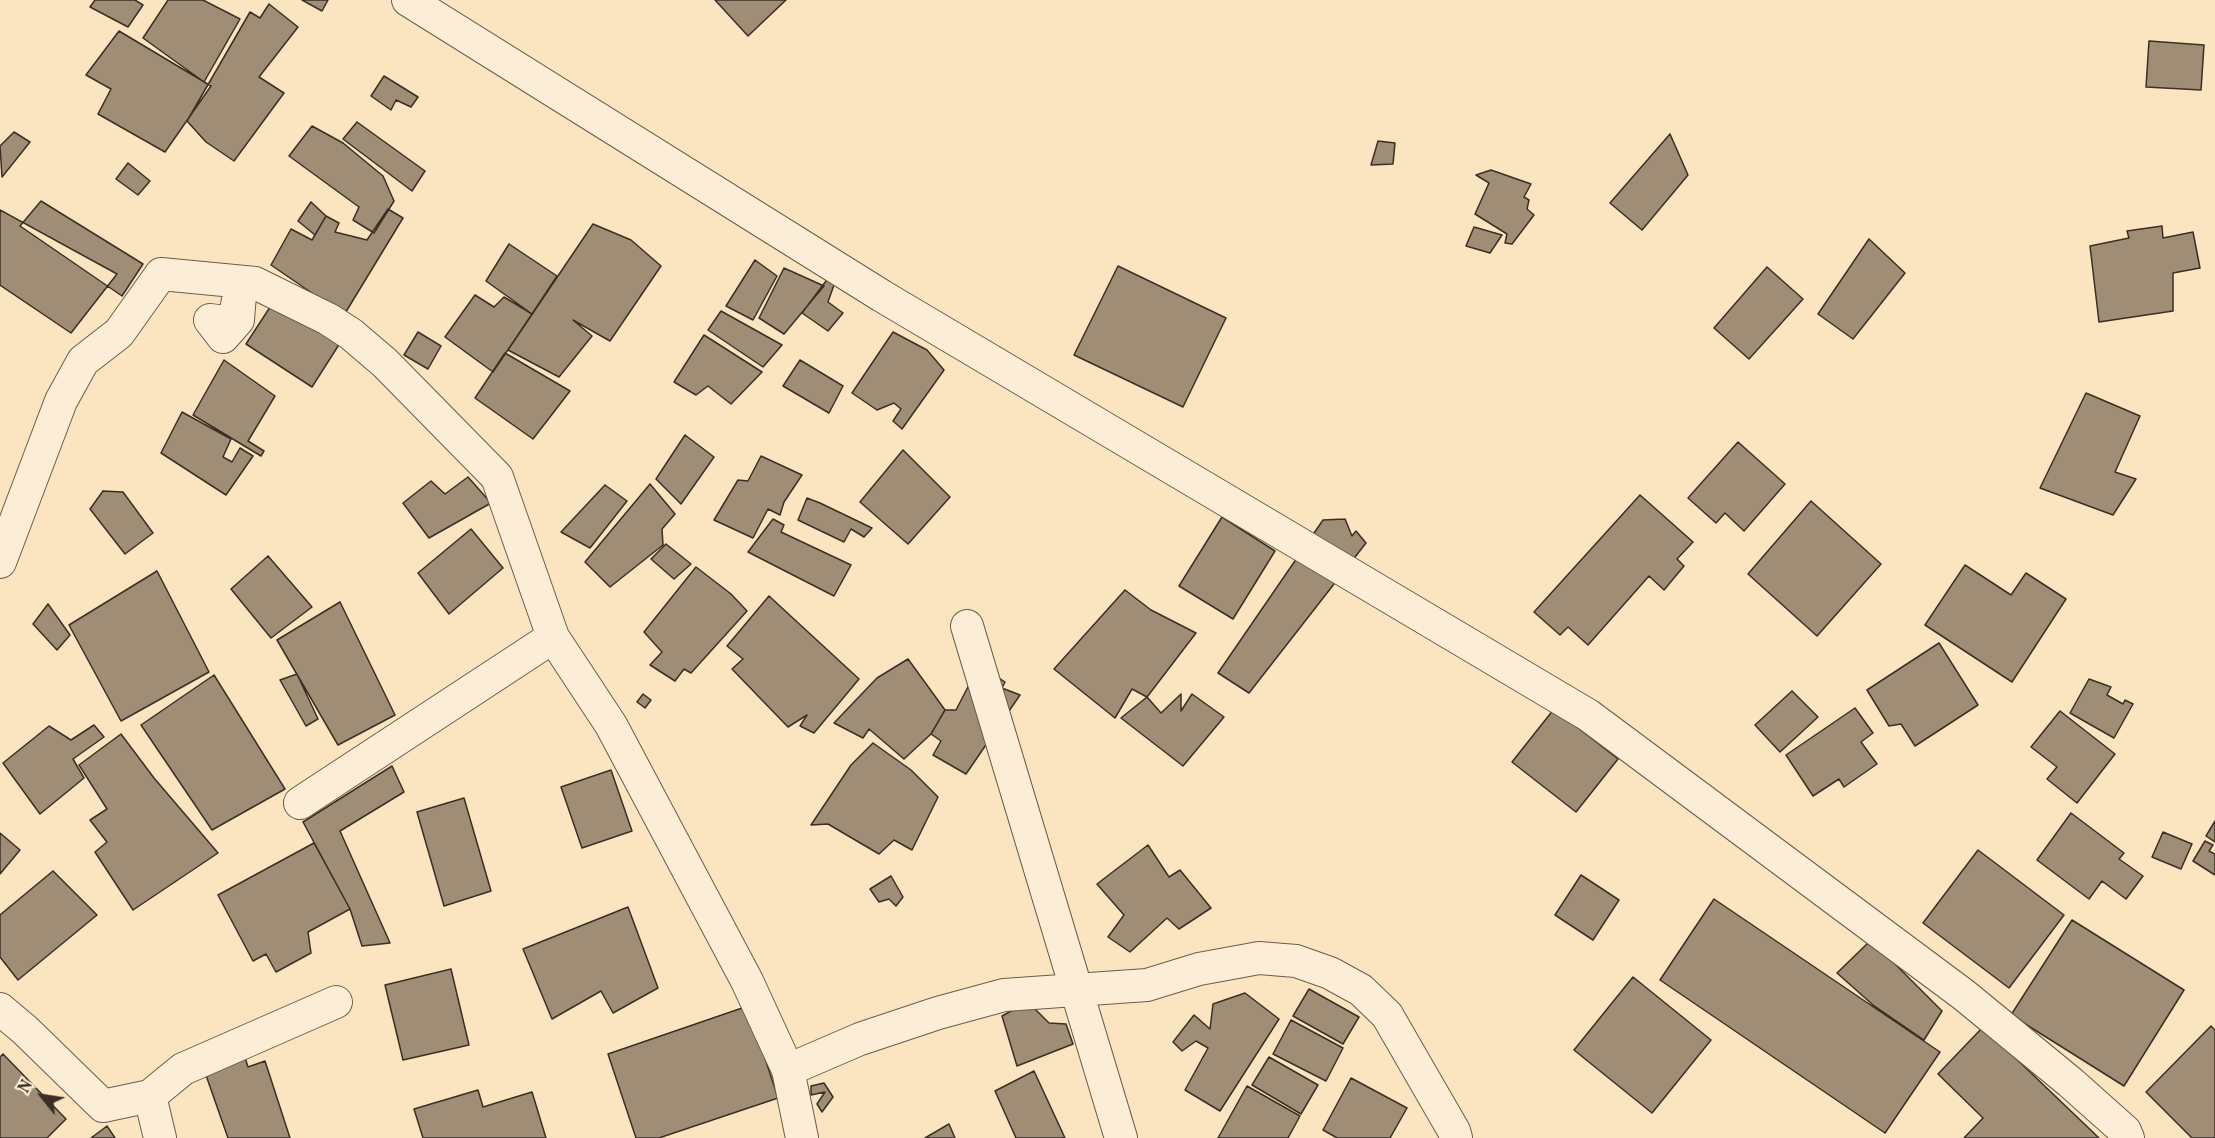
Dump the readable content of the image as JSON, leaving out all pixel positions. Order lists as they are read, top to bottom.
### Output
{
  "north": "top left"
}
